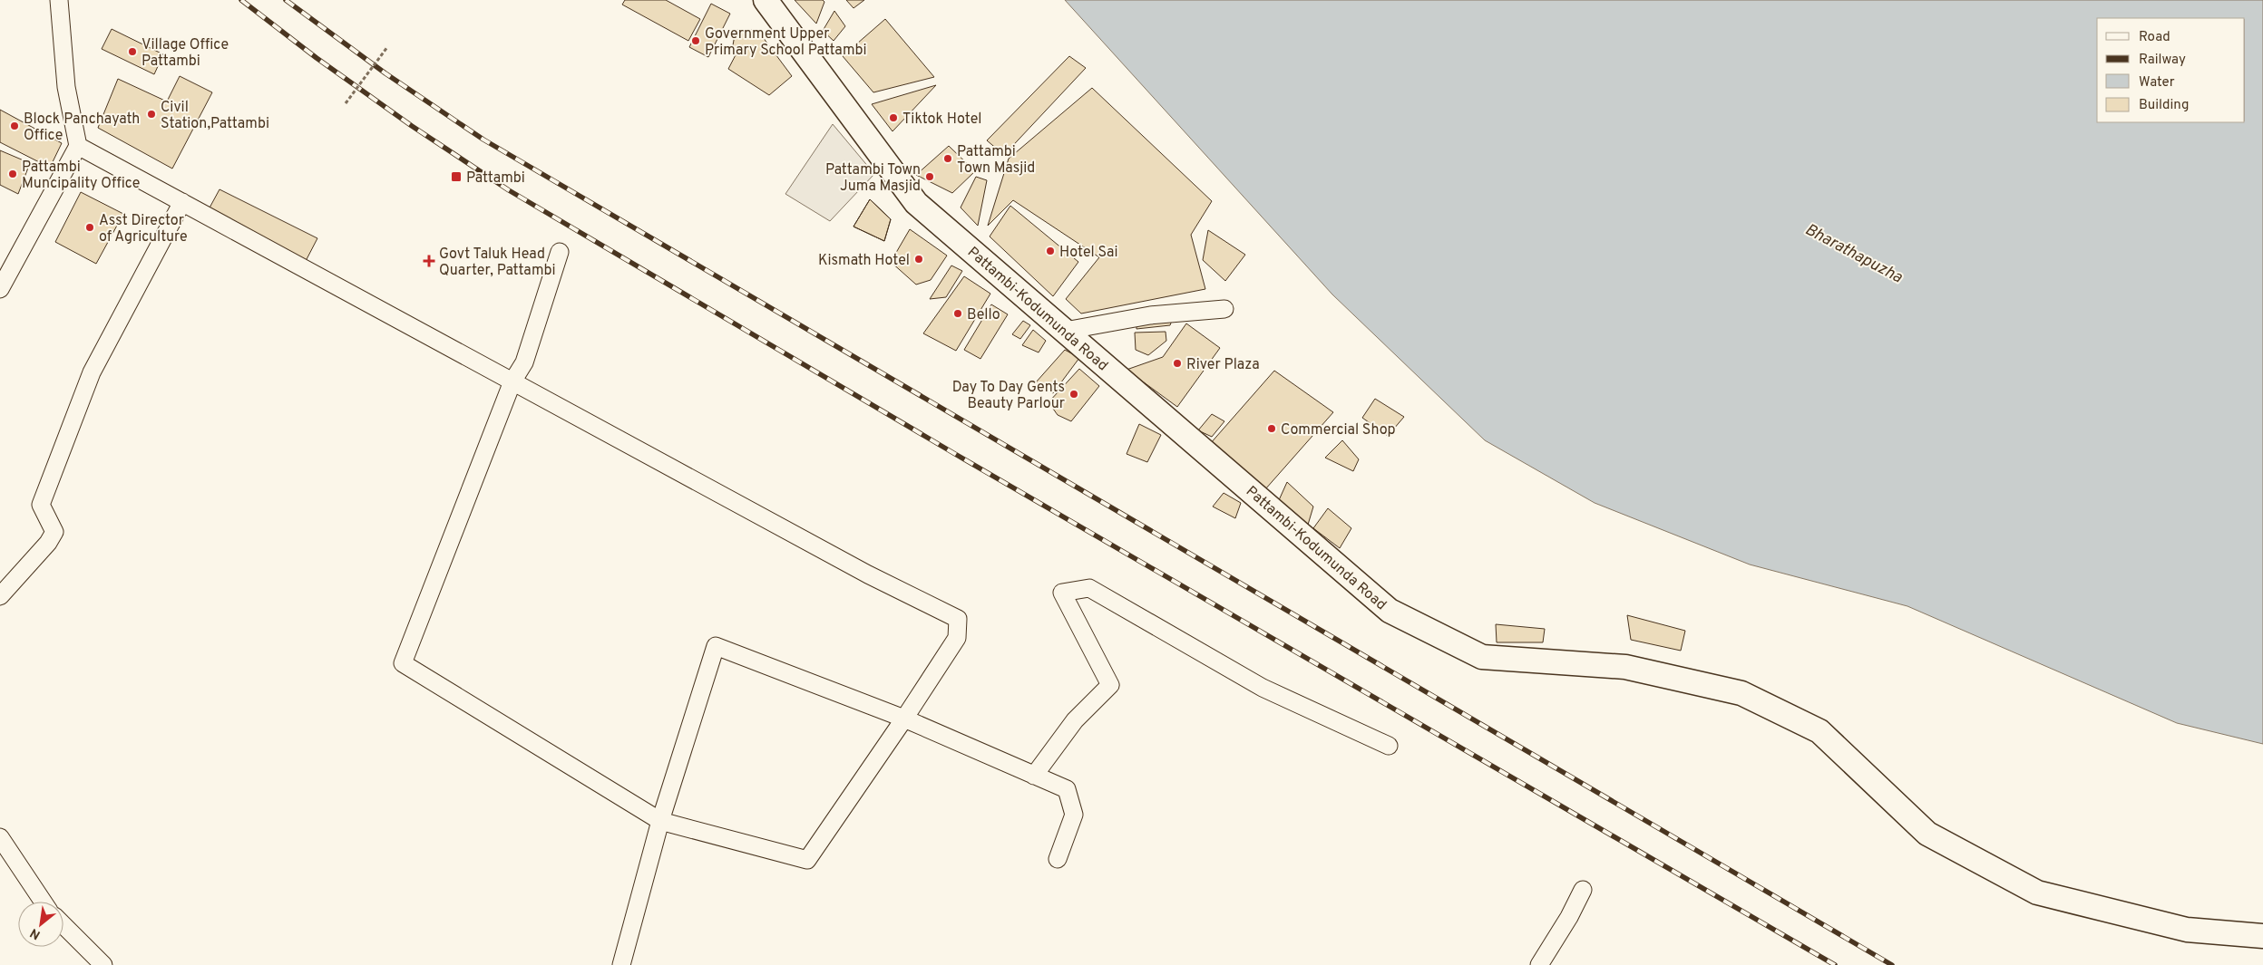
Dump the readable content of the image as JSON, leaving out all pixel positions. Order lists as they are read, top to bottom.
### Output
{
  "streets": {
    "main road": ["Pattambi-Kodumunda Road"]
  },
  "water": ["Bharathapuzha"],
  "places": {
    "other": [
      "Government Upper Primary School Pattambi",
      "Village Office Pattambi",
      "Civil Station,Pattambi",
      "Tiktok Hotel",
      "Block Panchayath Office",
      "Pattambi Town Masjid",
      "Pattambi Muncipality Office",
      "Pattambi Town Juma Masjid",
      "Asst Director of Agriculture",
      "Hotel Sai",
      "Kismath Hotel",
      "Bello",
      "River Plaza",
      "Day To Day Gents Beauty Parlour",
      "Commercial Shop"
    ],
    "transit": ["Pattambi"],
    "health": ["Govt Taluk Head Quarter, Pattambi"]
  },
  "legend": [
    "Road",
    "Railway",
    "Water",
    "Building"
  ],
  "north": "bottom left"
}
